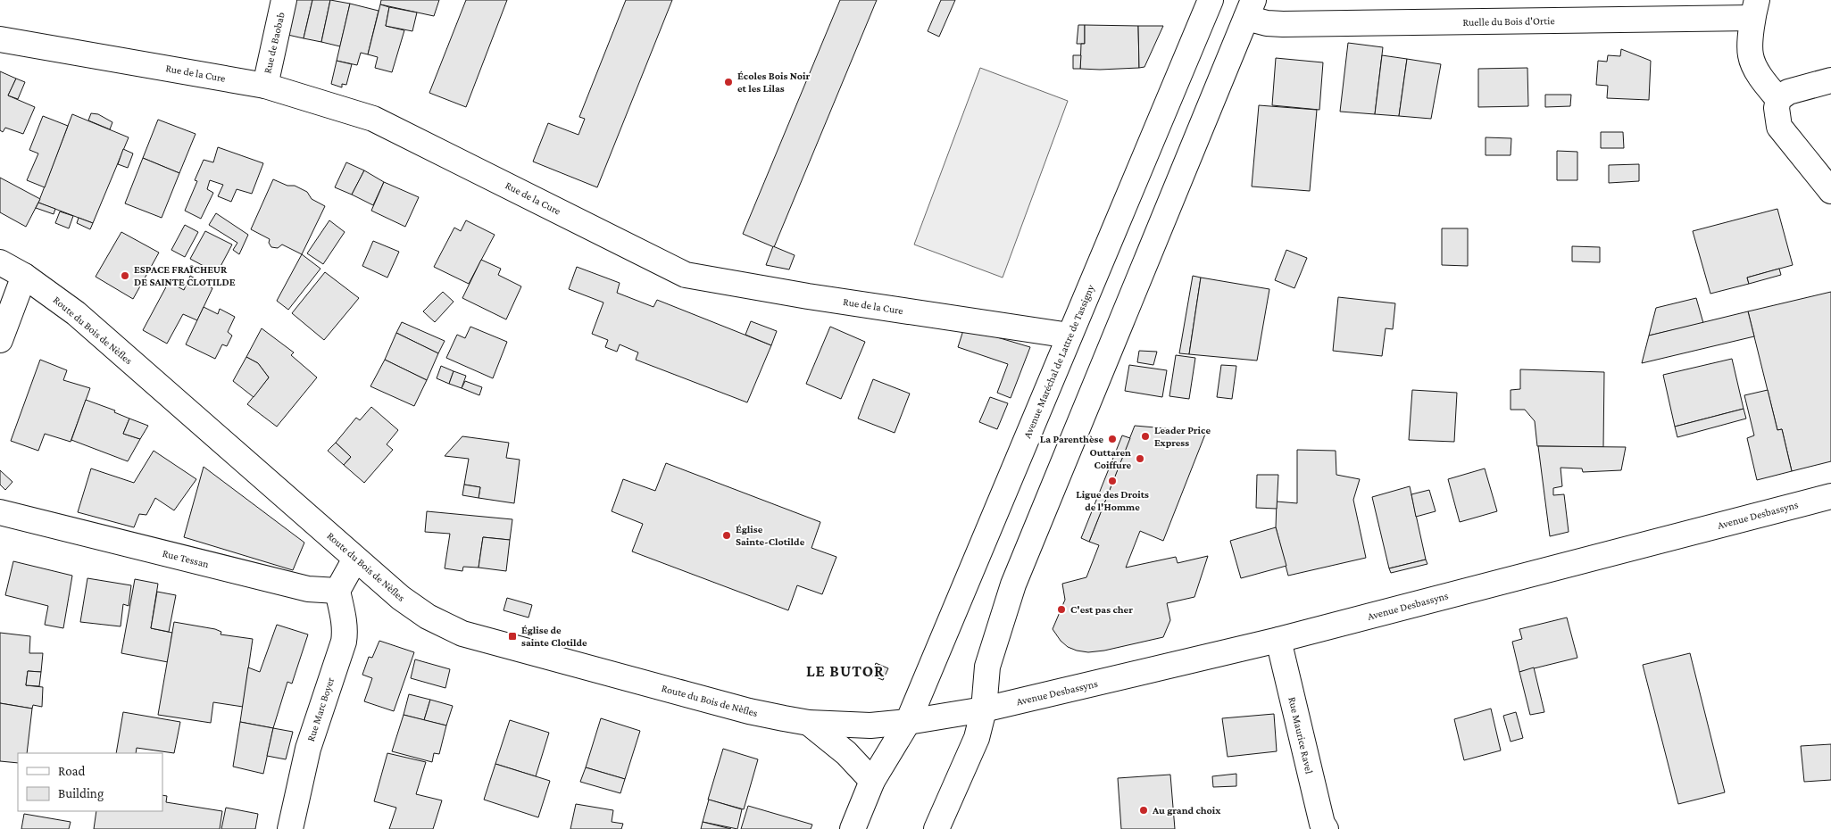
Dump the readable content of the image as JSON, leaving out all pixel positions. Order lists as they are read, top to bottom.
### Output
{
  "streets": {
    "street": [
      "Ruelle du Bois d'Ortie",
      "Rue de Baobab",
      "Rue de la Cure",
      "Route du Bois de Nèfles",
      "Avenue Maréchal de Lattre de Tassigny",
      "Avenue Desbassyns",
      "Rue Tessan",
      "Rue Marc Boyer",
      "Rue Maurice Ravel"
    ]
  },
  "crossings": [
    ["Rue de Baobab", "Rue de la Cure"],
    ["Rue de la Cure", "Avenue Maréchal de Lattre de Tassigny"],
    ["Route du Bois de Nèfles", "Avenue Maréchal de Lattre de Tassigny"],
    ["Route du Bois de Nèfles", "Avenue Desbassyns"],
    ["Avenue Desbassyns", "Rue Maurice Ravel"],
    ["Rue Tessan", "Rue Marc Boyer"]
  ],
  "districts": ["LE BUTOR"],
  "places": {
    "other": [
      "Écoles Bois Noir et les Lilas",
      "ESPACE FRAÎCHEUR DE SAINTE CLOTILDE",
      "Leader Price Express",
      "La Parenthèse",
      "Outtaren Coiffure",
      "Ligue des Droits de l'Homme",
      "Église Sainte-Clotilde",
      "C'est pas cher",
      "Au grand choix"
    ],
    "transit": ["Église de sainte Clotilde"]
  },
  "legend": ["Road", "Building"]
}
